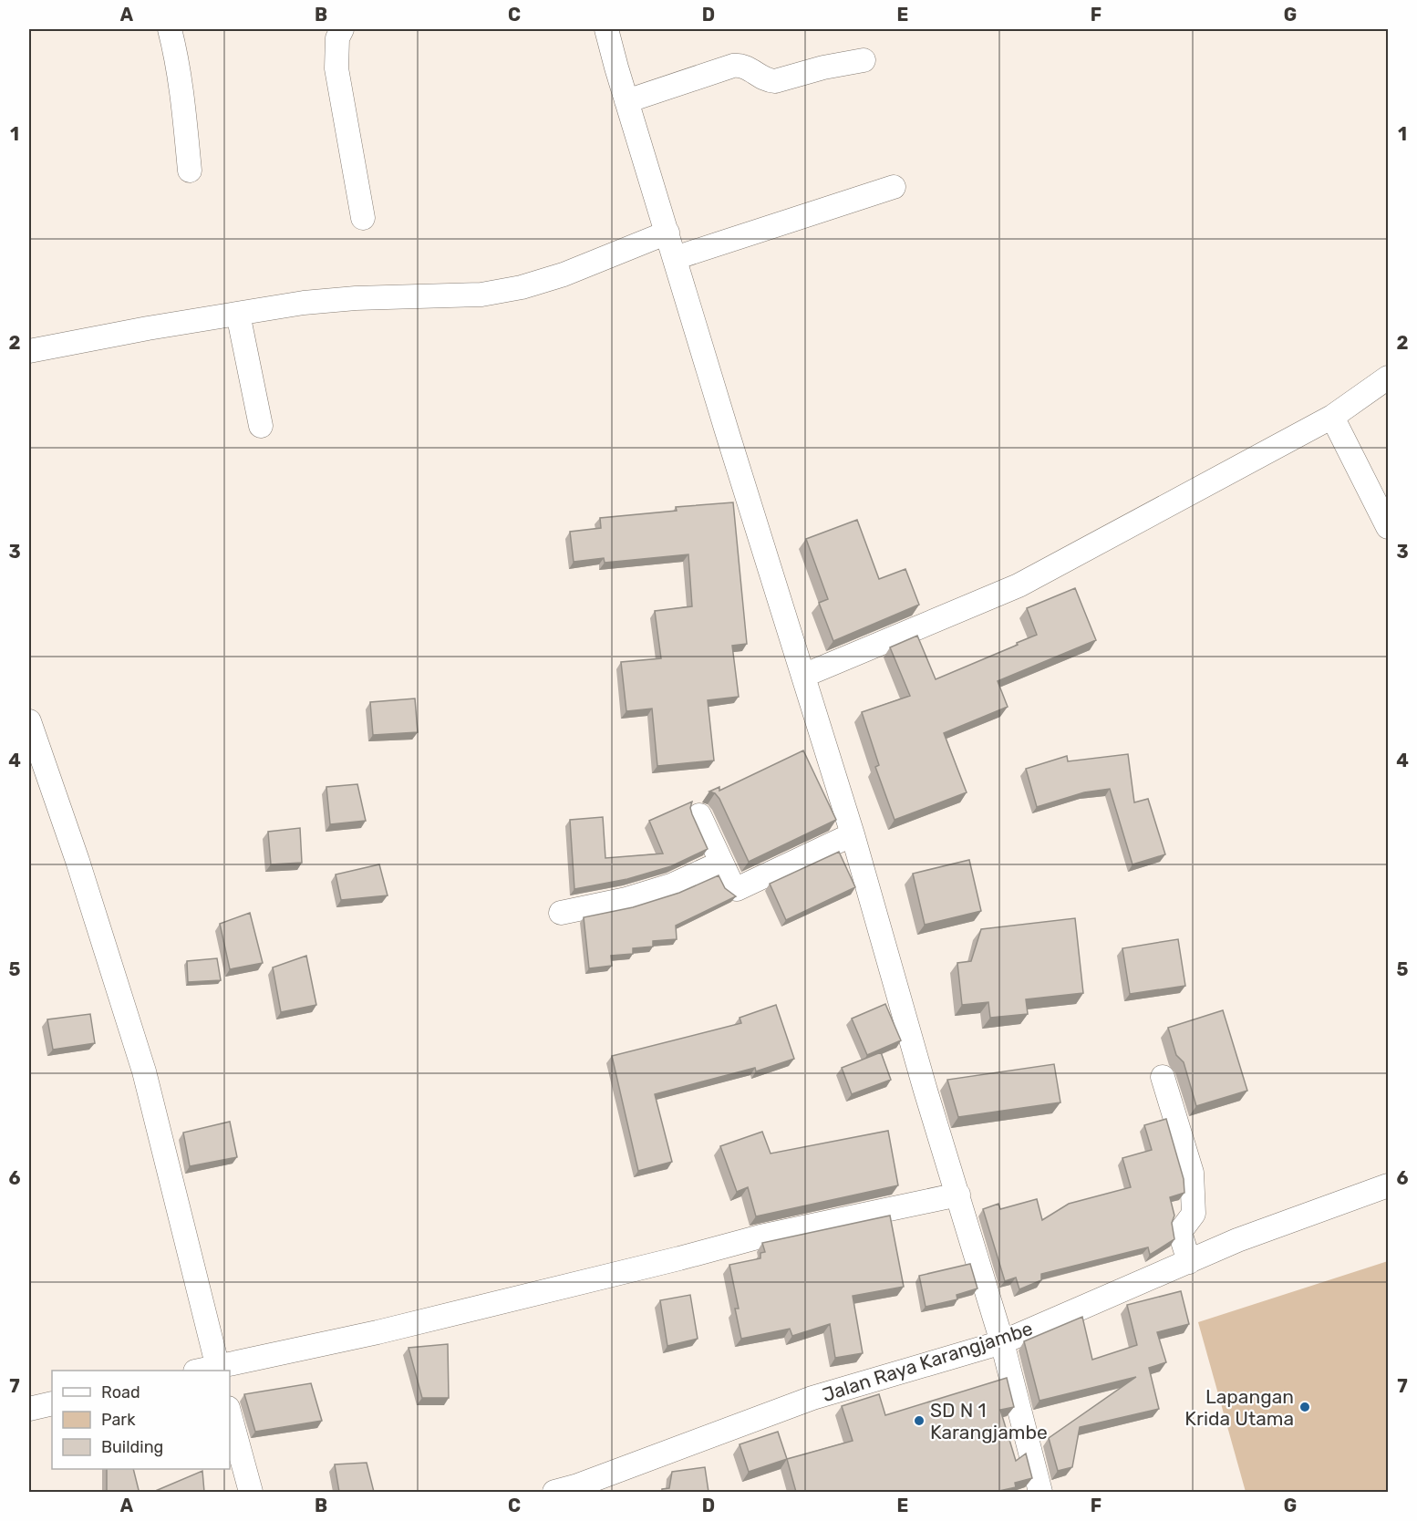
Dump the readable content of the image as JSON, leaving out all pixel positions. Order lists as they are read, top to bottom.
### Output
{
  "streets": {
    "street": ["Jalan Raya Karangjambe"]
  },
  "places": ["Lapangan Krida Utama", "SD N 1 Karangjambe"],
  "legend": ["Road", "Park", "Building"],
  "grid": {
    "columns": [
      "A",
      "B",
      "C",
      "D",
      "E",
      "F",
      "G"
    ],
    "rows": [
      "1",
      "2",
      "3",
      "4",
      "5",
      "6",
      "7"
    ]
  }
}
